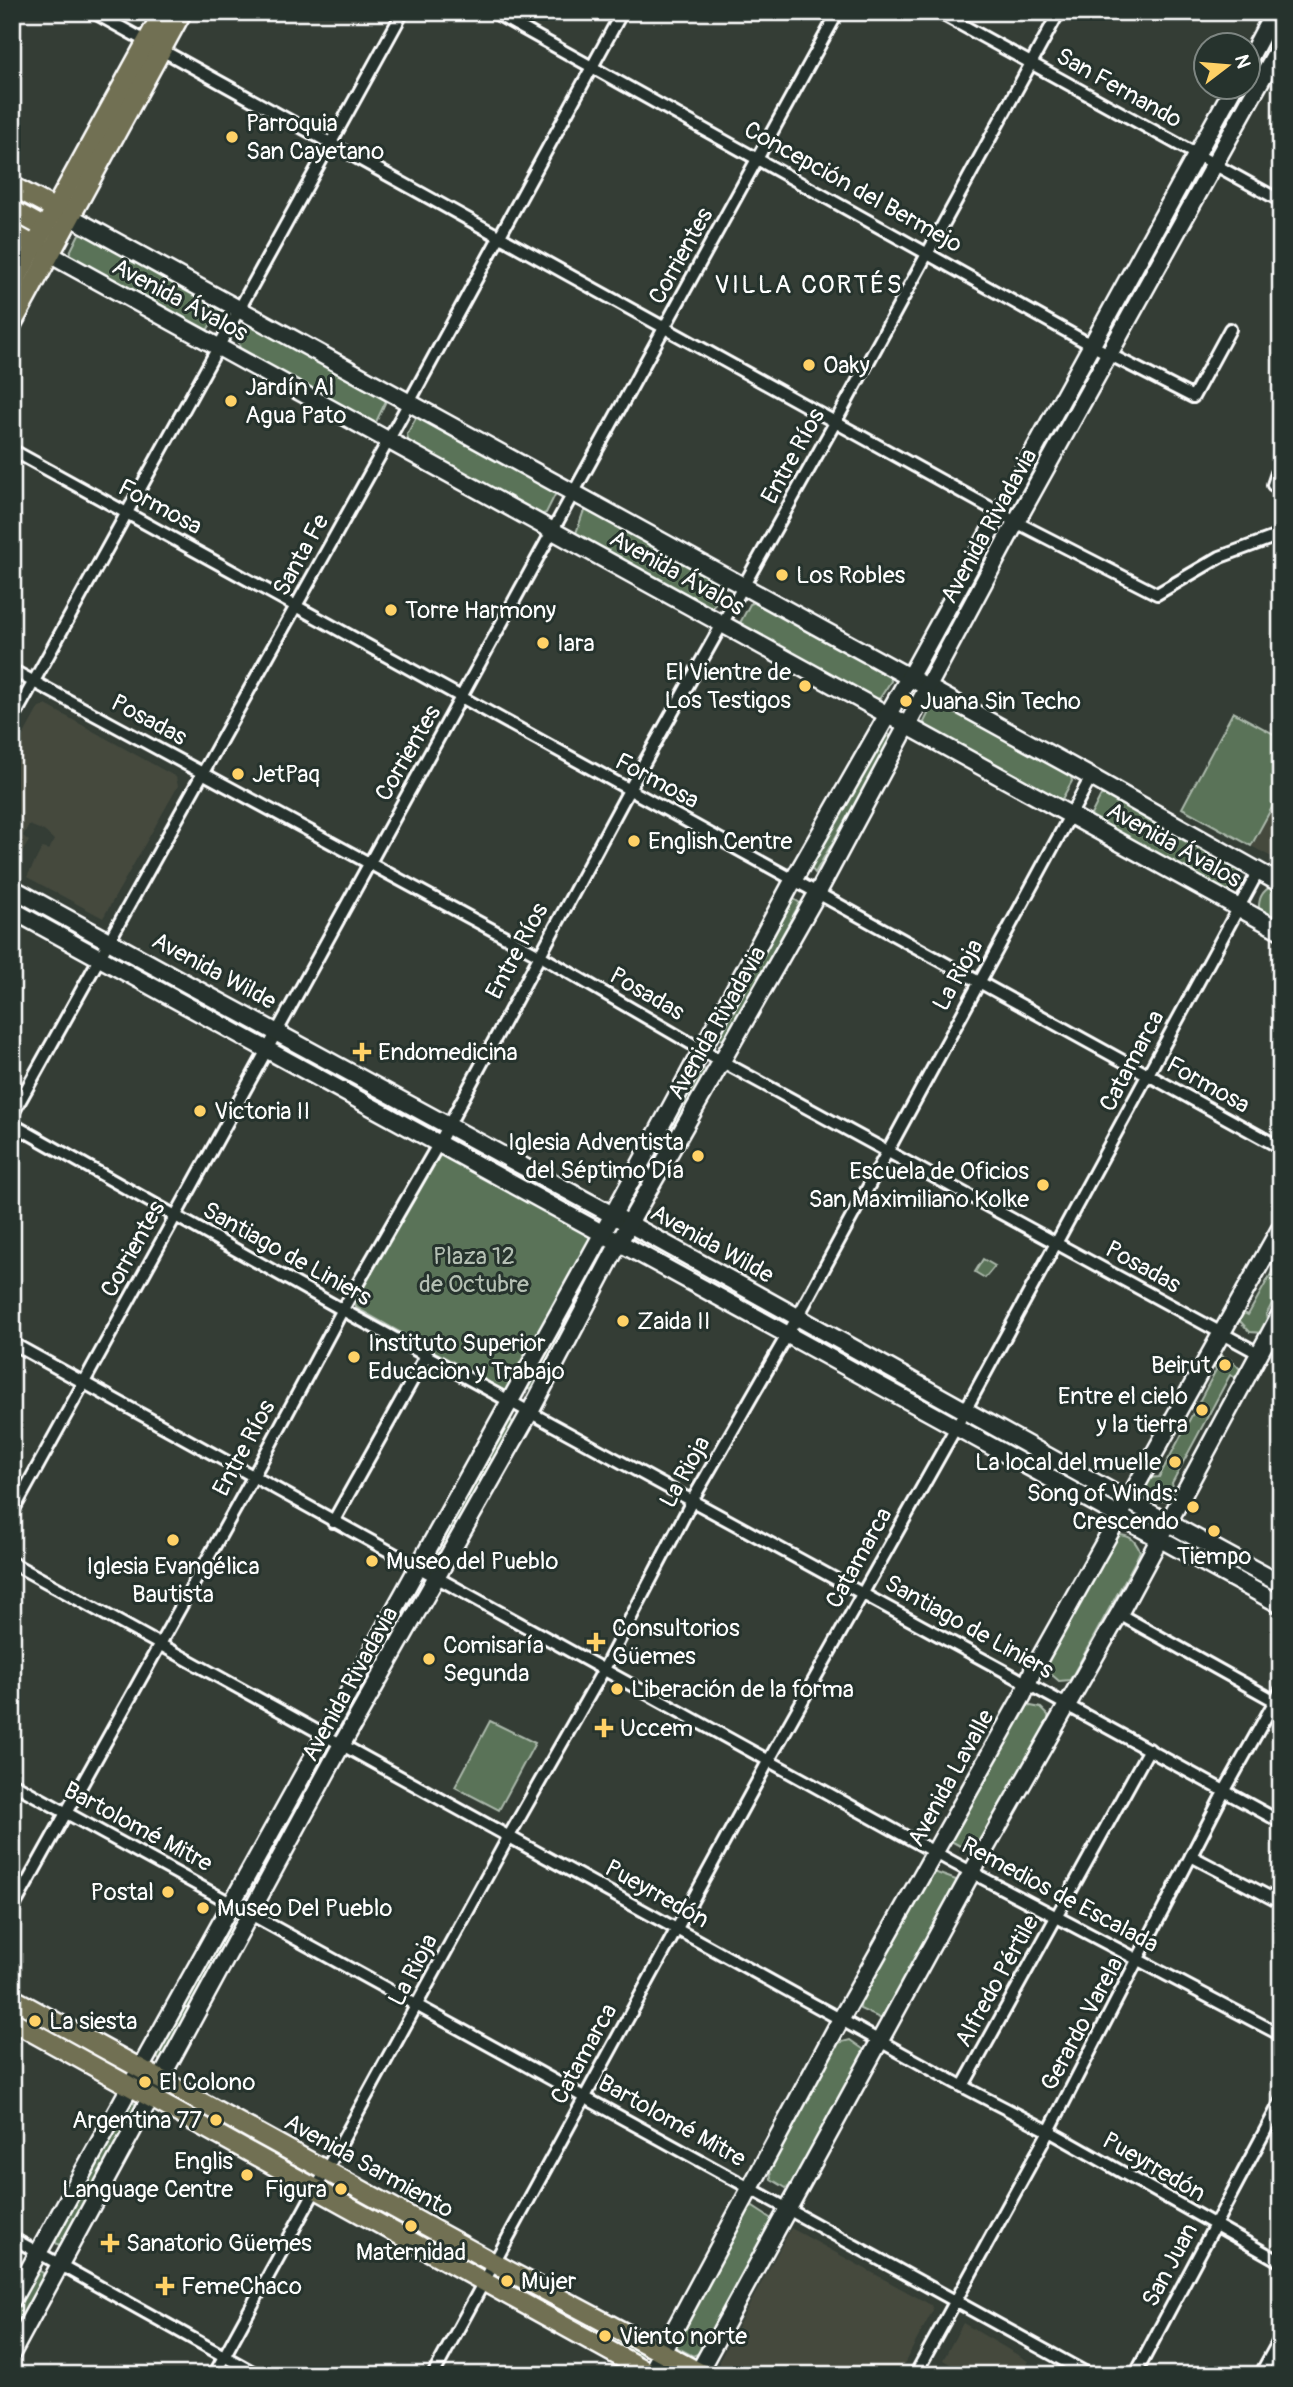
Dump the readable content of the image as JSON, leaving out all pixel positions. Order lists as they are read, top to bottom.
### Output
{
  "streets": {
    "main road": [
      "Avenida Ávalos",
      "Avenida Rivadavia",
      "Avenida Wilde",
      "Avenida Lavalle",
      "Avenida Sarmiento"
    ],
    "street": [
      "San Fernando",
      "Concepción del Bermejo",
      "Corrientes",
      "Entre Ríos",
      "Formosa",
      "Santa Fe",
      "Posadas",
      "La Rioja",
      "Catamarca",
      "Santiago de Liniers",
      "Bartolomé Mitre",
      "Pueyrredón",
      "Remedios de Escalada",
      "Alfredo Pértile",
      "Gerardo Varela",
      "San Juan"
    ]
  },
  "crossings": [
    ["San Fernando", "Entre Ríos"],
    ["San Fernando", "Avenida Rivadavia"],
    ["Concepción del Bermejo", "Corrientes"],
    ["Concepción del Bermejo", "Entre Ríos"],
    ["Concepción del Bermejo", "Avenida Rivadavia"],
    ["Concepción del Bermejo", "Santa Fe"],
    ["Corrientes", "Avenida Ávalos"],
    ["Corrientes", "Formosa"],
    ["Corrientes", "Posadas"],
    ["Corrientes", "Avenida Wilde"],
    ["Corrientes", "Santiago de Liniers"],
    ["Corrientes", "Remedios de Escalada"],
    ["Avenida Ávalos", "Entre Ríos"],
    ["Avenida Ávalos", "Avenida Rivadavia"],
    ["Avenida Ávalos", "Santa Fe"],
    ["Avenida Ávalos", "La Rioja"],
    ["Avenida Ávalos", "Catamarca"],
    ["Entre Ríos", "Formosa"],
    ["Entre Ríos", "Posadas"],
    ["Entre Ríos", "Avenida Wilde"],
    ["Entre Ríos", "Santiago de Liniers"],
    ["Entre Ríos", "Bartolomé Mitre"],
    ["Entre Ríos", "Pueyrredón"],
    ["Entre Ríos", "Remedios de Escalada"],
    ["Formosa", "Avenida Rivadavia"],
    ["Formosa", "Santa Fe"],
    ["Formosa", "La Rioja"],
    ["Formosa", "Catamarca"],
    ["Avenida Rivadavia", "Posadas"],
    ["Avenida Rivadavia", "Avenida Wilde"],
    ["Avenida Rivadavia", "Santiago de Liniers"],
    ["Avenida Rivadavia", "Bartolomé Mitre"],
    ["Avenida Rivadavia", "Pueyrredón"],
    ["Avenida Rivadavia", "Remedios de Escalada"],
    ["Avenida Rivadavia", "Avenida Sarmiento"],
    ["Santa Fe", "Posadas"],
    ["Santa Fe", "Avenida Wilde"],
    ["Posadas", "La Rioja"],
    ["Posadas", "Catamarca"],
    ["Posadas", "Avenida Lavalle"],
    ["Avenida Wilde", "La Rioja"],
    ["Avenida Wilde", "Catamarca"],
    ["Avenida Wilde", "Avenida Lavalle"],
    ["La Rioja", "Santiago de Liniers"],
    ["La Rioja", "Bartolomé Mitre"],
    ["La Rioja", "Pueyrredón"],
    ["La Rioja", "Remedios de Escalada"],
    ["La Rioja", "Avenida Sarmiento"],
    ["Catamarca", "Santiago de Liniers"],
    ["Catamarca", "Bartolomé Mitre"],
    ["Catamarca", "Pueyrredón"],
    ["Catamarca", "Remedios de Escalada"],
    ["Catamarca", "Avenida Sarmiento"],
    ["Santiago de Liniers", "Avenida Lavalle"],
    ["Santiago de Liniers", "Alfredo Pértile"],
    ["Santiago de Liniers", "Gerardo Varela"],
    ["Avenida Lavalle", "Bartolomé Mitre"],
    ["Avenida Lavalle", "Pueyrredón"],
    ["Avenida Lavalle", "Remedios de Escalada"],
    ["Avenida Lavalle", "Avenida Sarmiento"],
    ["Bartolomé Mitre", "Gerardo Varela"],
    ["Pueyrredón", "Alfredo Pértile"],
    ["Pueyrredón", "Gerardo Varela"],
    ["Pueyrredón", "San Juan"],
    ["Remedios de Escalada", "Alfredo Pértile"],
    ["Remedios de Escalada", "Gerardo Varela"]
  ],
  "districts": ["VILLA CORTÉS"],
  "parks": ["Plaza 12 de Octubre"],
  "places": {
    "other": [
      "Parroquia San Cayetano",
      "Oaky",
      "Jardín Al Agua Pato",
      "Los Robles",
      "Torre Harmony",
      "Iara",
      "El Vientre de Los Testigos",
      "Juana Sin Techo",
      "JetPaq",
      "English Centre",
      "Victoria II",
      "Iglesia Adventista del Séptimo Día",
      "Escuela de Oficios San Maximiliano Kolke",
      "Zaida II",
      "Instituto Superior Educacion y Trabajo",
      "Beirut",
      "Entre el cielo y la tierra",
      "La local del muelle",
      "Song of Winds: Crescendo",
      "Tiempo",
      "Iglesia Evangélica Bautista",
      "Museo del Pueblo",
      "Comisaría Segunda",
      "Liberación de la forma",
      "Postal",
      "Museo Del Pueblo",
      "La siesta",
      "El Colono",
      "Argentina 77",
      "Englis Language Centre",
      "Figura",
      "Maternidad",
      "Mujer",
      "Viento norte"
    ],
    "health": [
      "Endomedicina",
      "Consultorios Güemes",
      "Uccem",
      "Sanatorio Güemes",
      "FemeChaco"
    ]
  },
  "north": "right"
}
